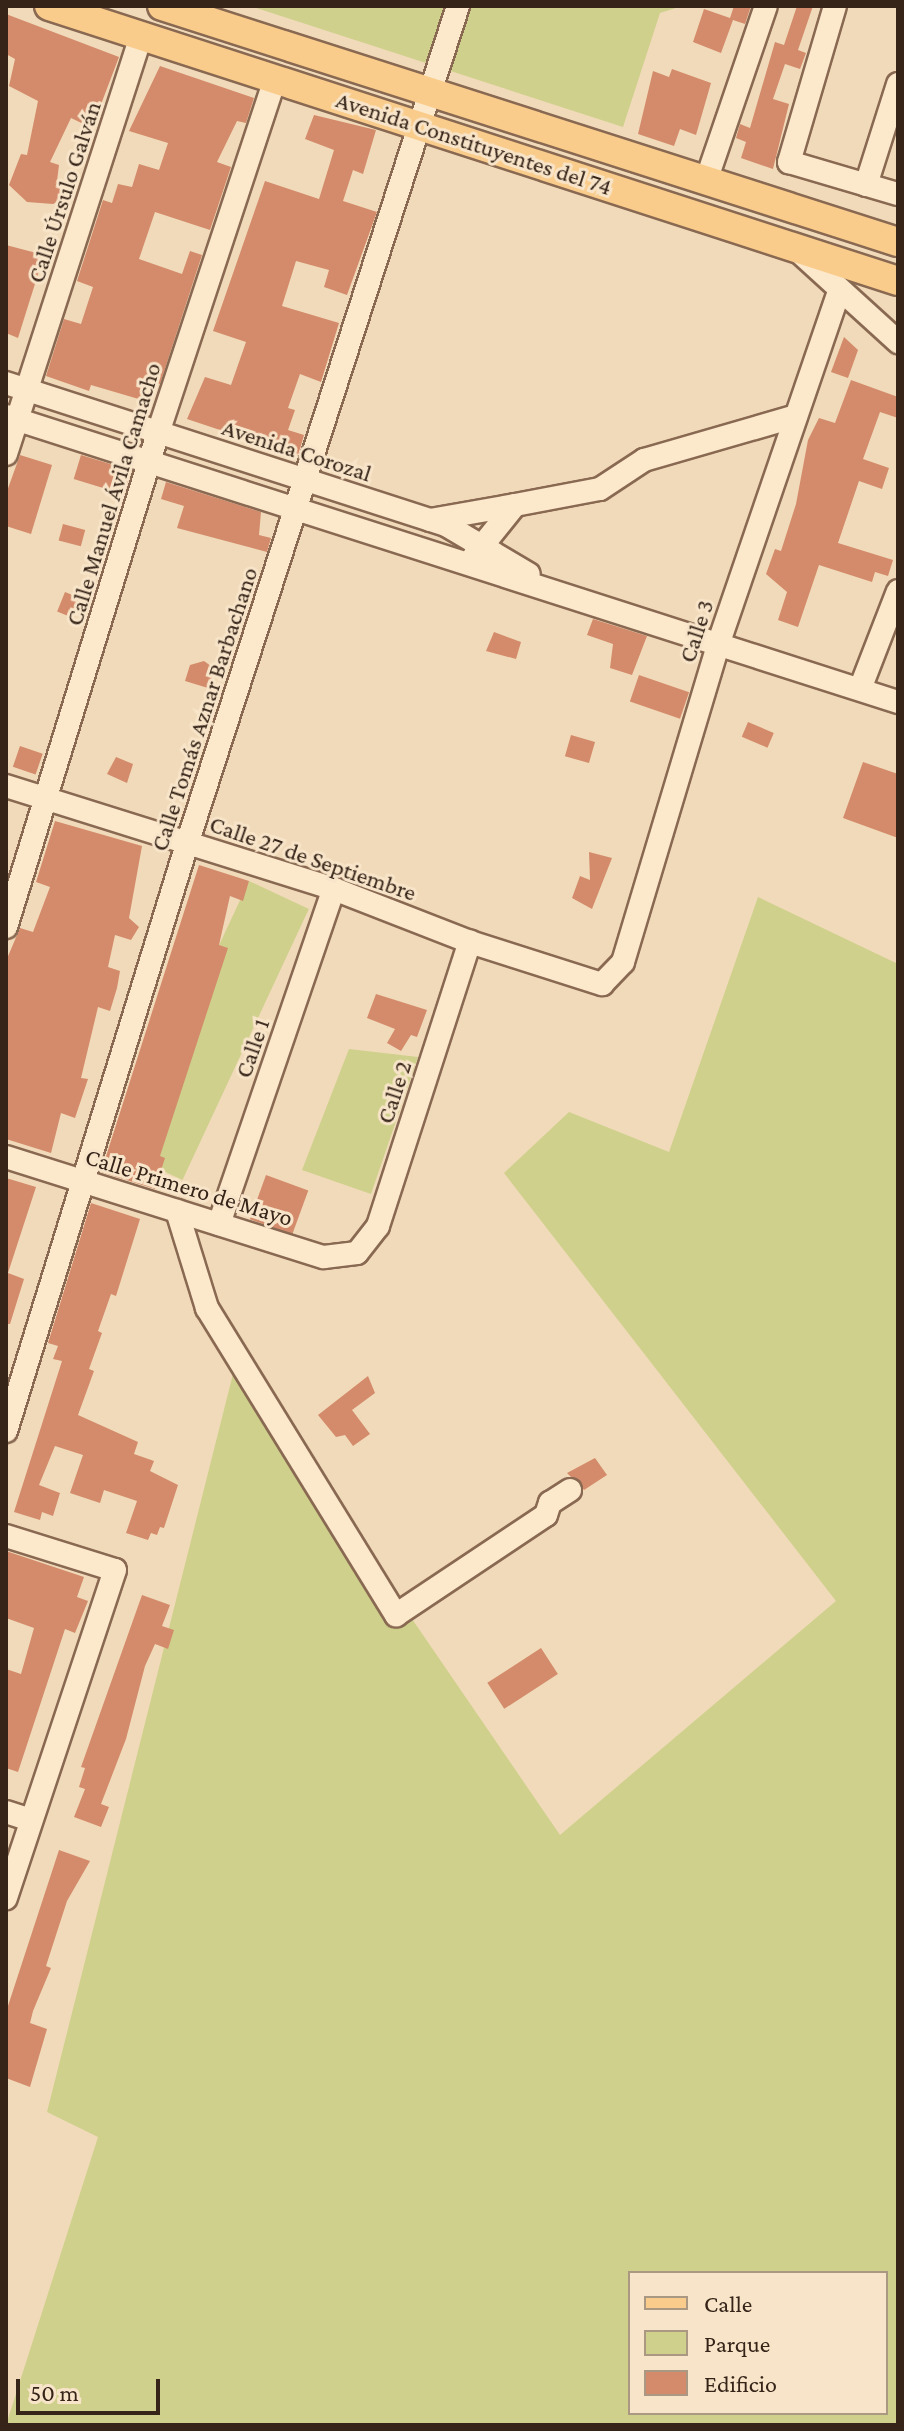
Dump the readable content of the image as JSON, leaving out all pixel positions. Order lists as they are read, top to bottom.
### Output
{
  "streets": {
    "main road": ["Avenida Constituyentes del 74"],
    "street": [
      "Calle Úrsulo Galván",
      "Avenida Corozal",
      "Calle Manuel Ávila Camacho",
      "Calle 3",
      "Calle Tomás Aznar Barbachano",
      "Calle 27 de Septiembre",
      "Calle 1",
      "Calle 2",
      "Calle Primero de Mayo"
    ]
  },
  "crossings": [
    ["Avenida Constituyentes del 74", "Calle Úrsulo Galván"],
    ["Avenida Constituyentes del 74", "Calle Manuel Ávila Camacho"],
    ["Avenida Constituyentes del 74", "Calle Tomás Aznar Barbachano"],
    ["Calle Úrsulo Galván", "Avenida Corozal"],
    ["Avenida Corozal", "Calle Manuel Ávila Camacho"],
    ["Avenida Corozal", "Calle 3"],
    ["Avenida Corozal", "Calle Tomás Aznar Barbachano"],
    ["Calle Manuel Ávila Camacho", "Calle 27 de Septiembre"],
    ["Calle 3", "Calle 27 de Septiembre"],
    ["Calle Tomás Aznar Barbachano", "Calle 27 de Septiembre"],
    ["Calle Tomás Aznar Barbachano", "Calle Primero de Mayo"],
    ["Calle 27 de Septiembre", "Calle 1"],
    ["Calle 27 de Septiembre", "Calle 2"],
    ["Calle 1", "Calle Primero de Mayo"],
    ["Calle 2", "Calle Primero de Mayo"]
  ],
  "legend": ["Calle", "Parque", "Edificio"],
  "scale_bar": "50 m"
}
